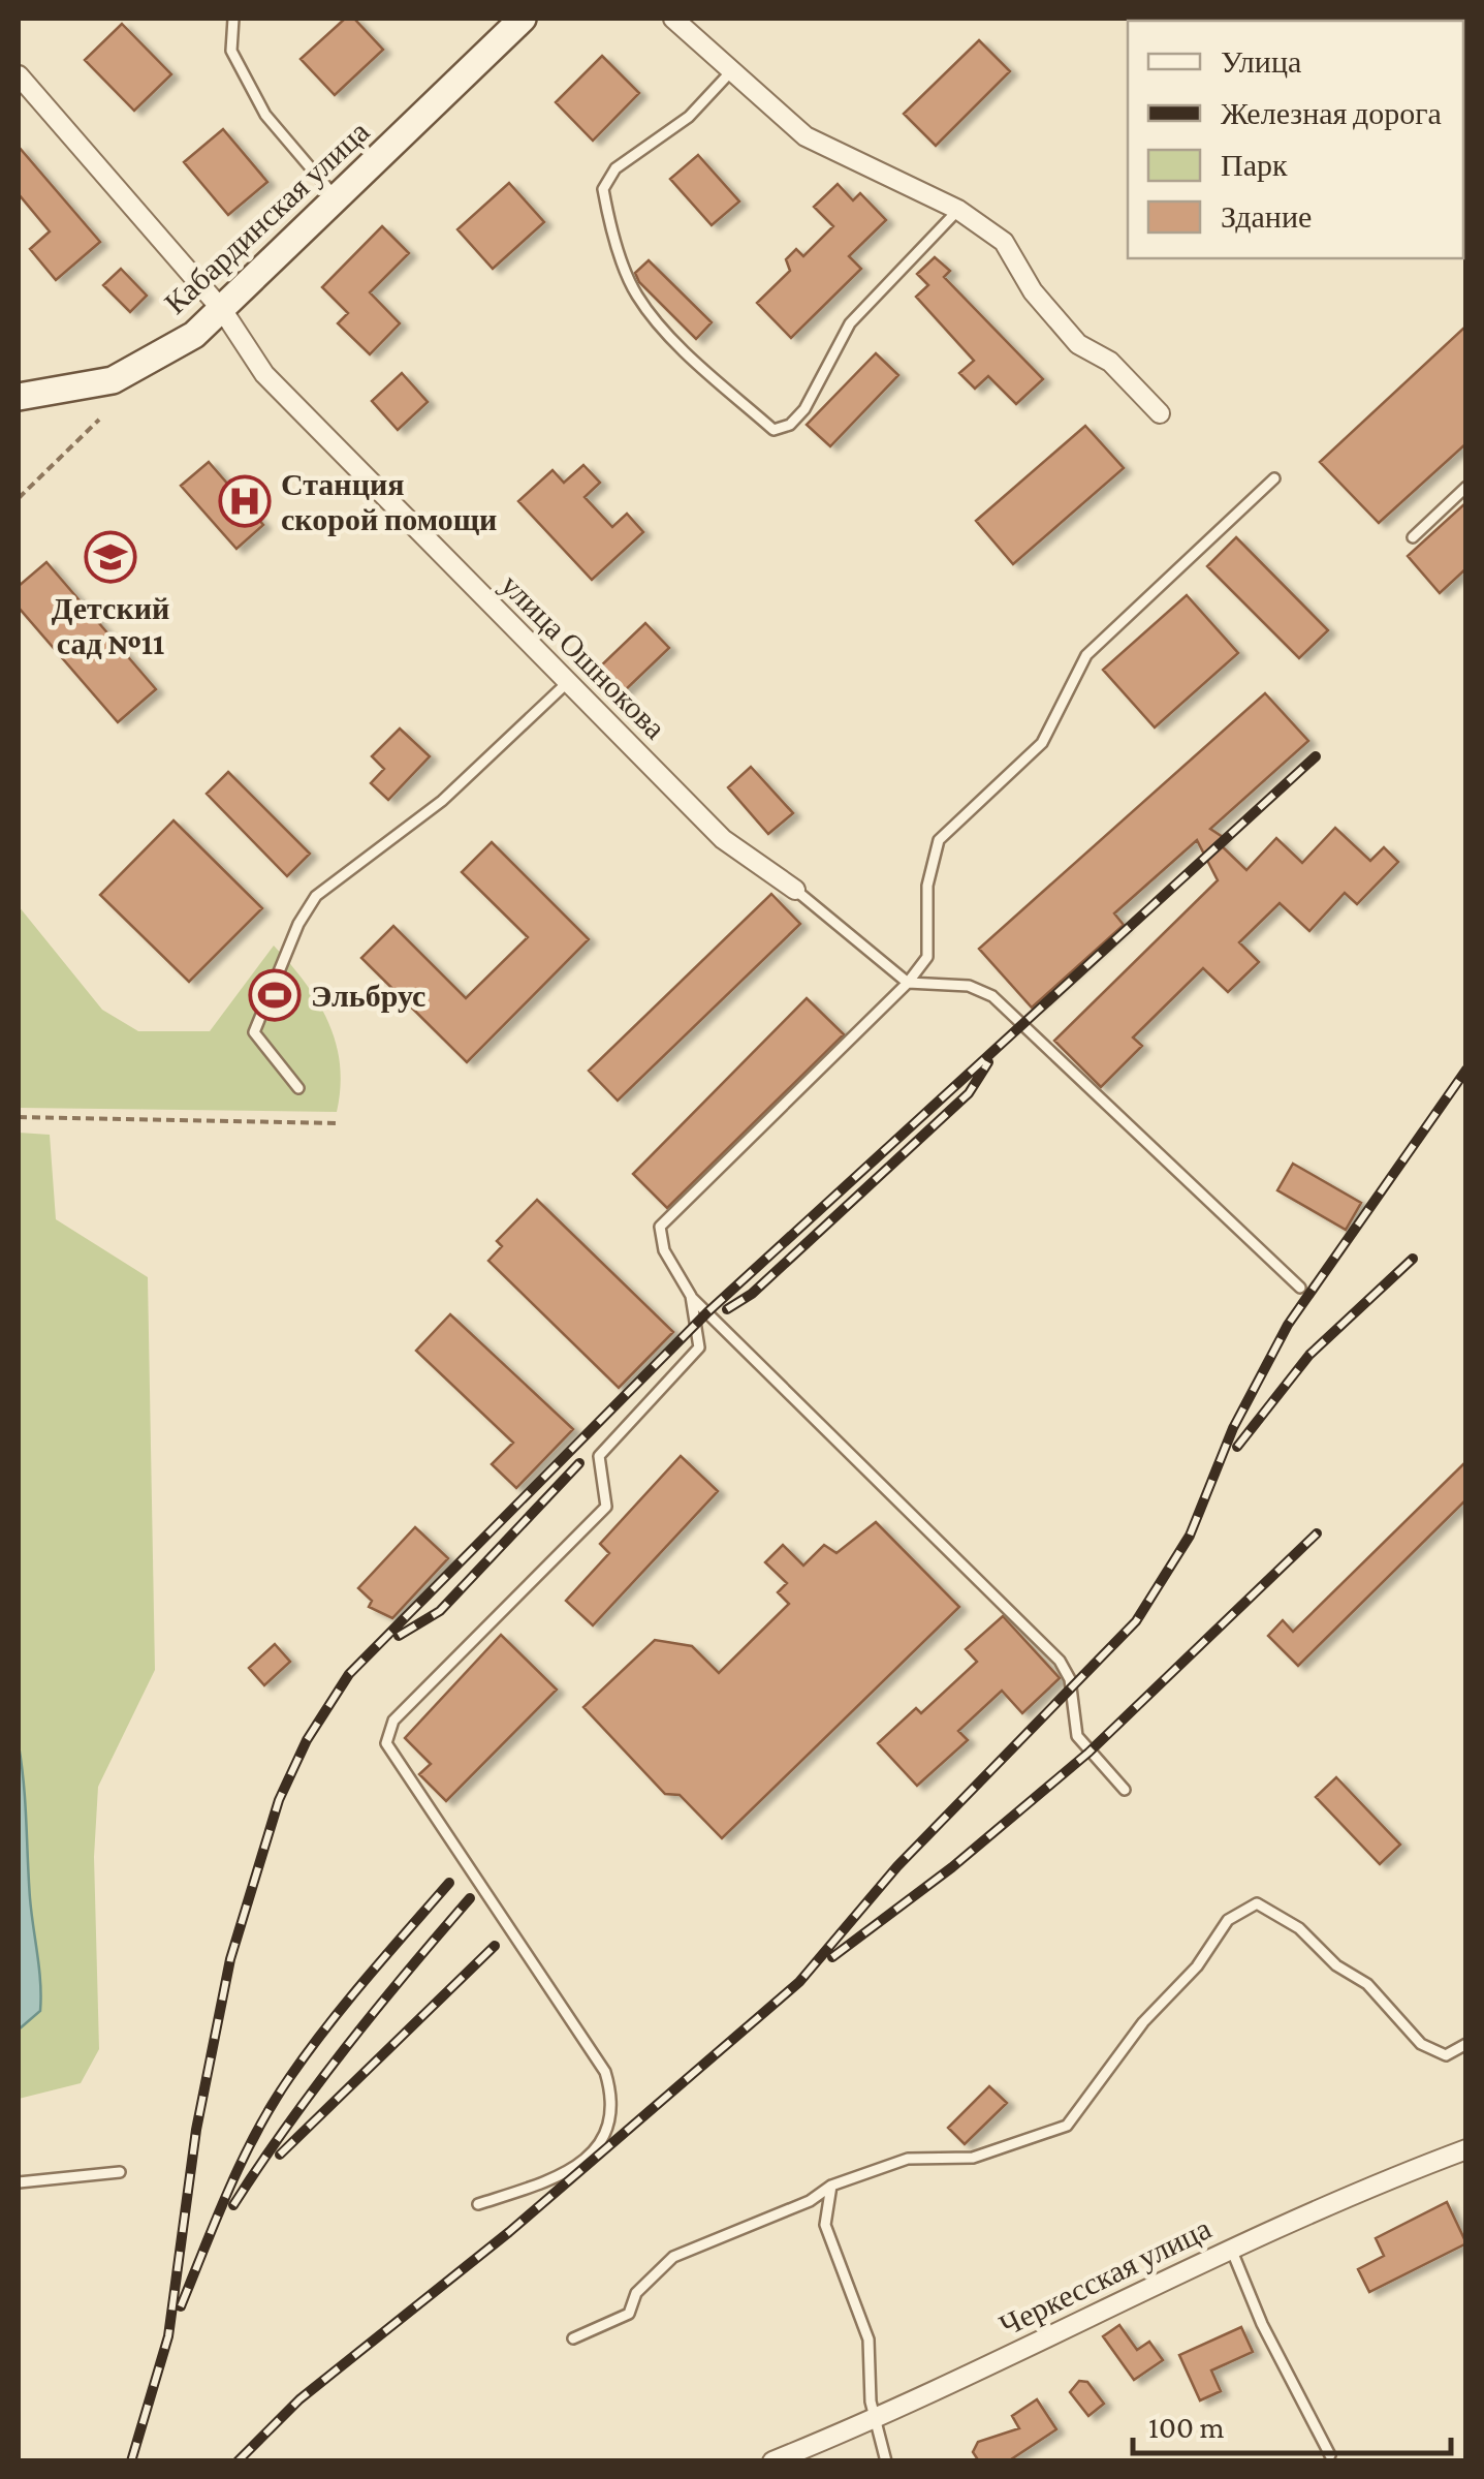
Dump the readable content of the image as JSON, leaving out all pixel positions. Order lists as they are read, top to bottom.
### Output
{
  "streets": {
    "main road": ["Кабардинская улица"],
    "street": ["улица Ошнокова", "Черкесская улица"]
  },
  "crossings": [
    ["Кабардинская улица", "улица Ошнокова"]
  ],
  "places": {
    "hospital": ["Станция скорой помощи"],
    "school or university": ["Детский сад №11"],
    "sports": ["Эльбрус"]
  },
  "legend": [
    "Улица",
    "Железная дорога",
    "Парк",
    "Здание"
  ],
  "scale_bar": "100 m"
}
